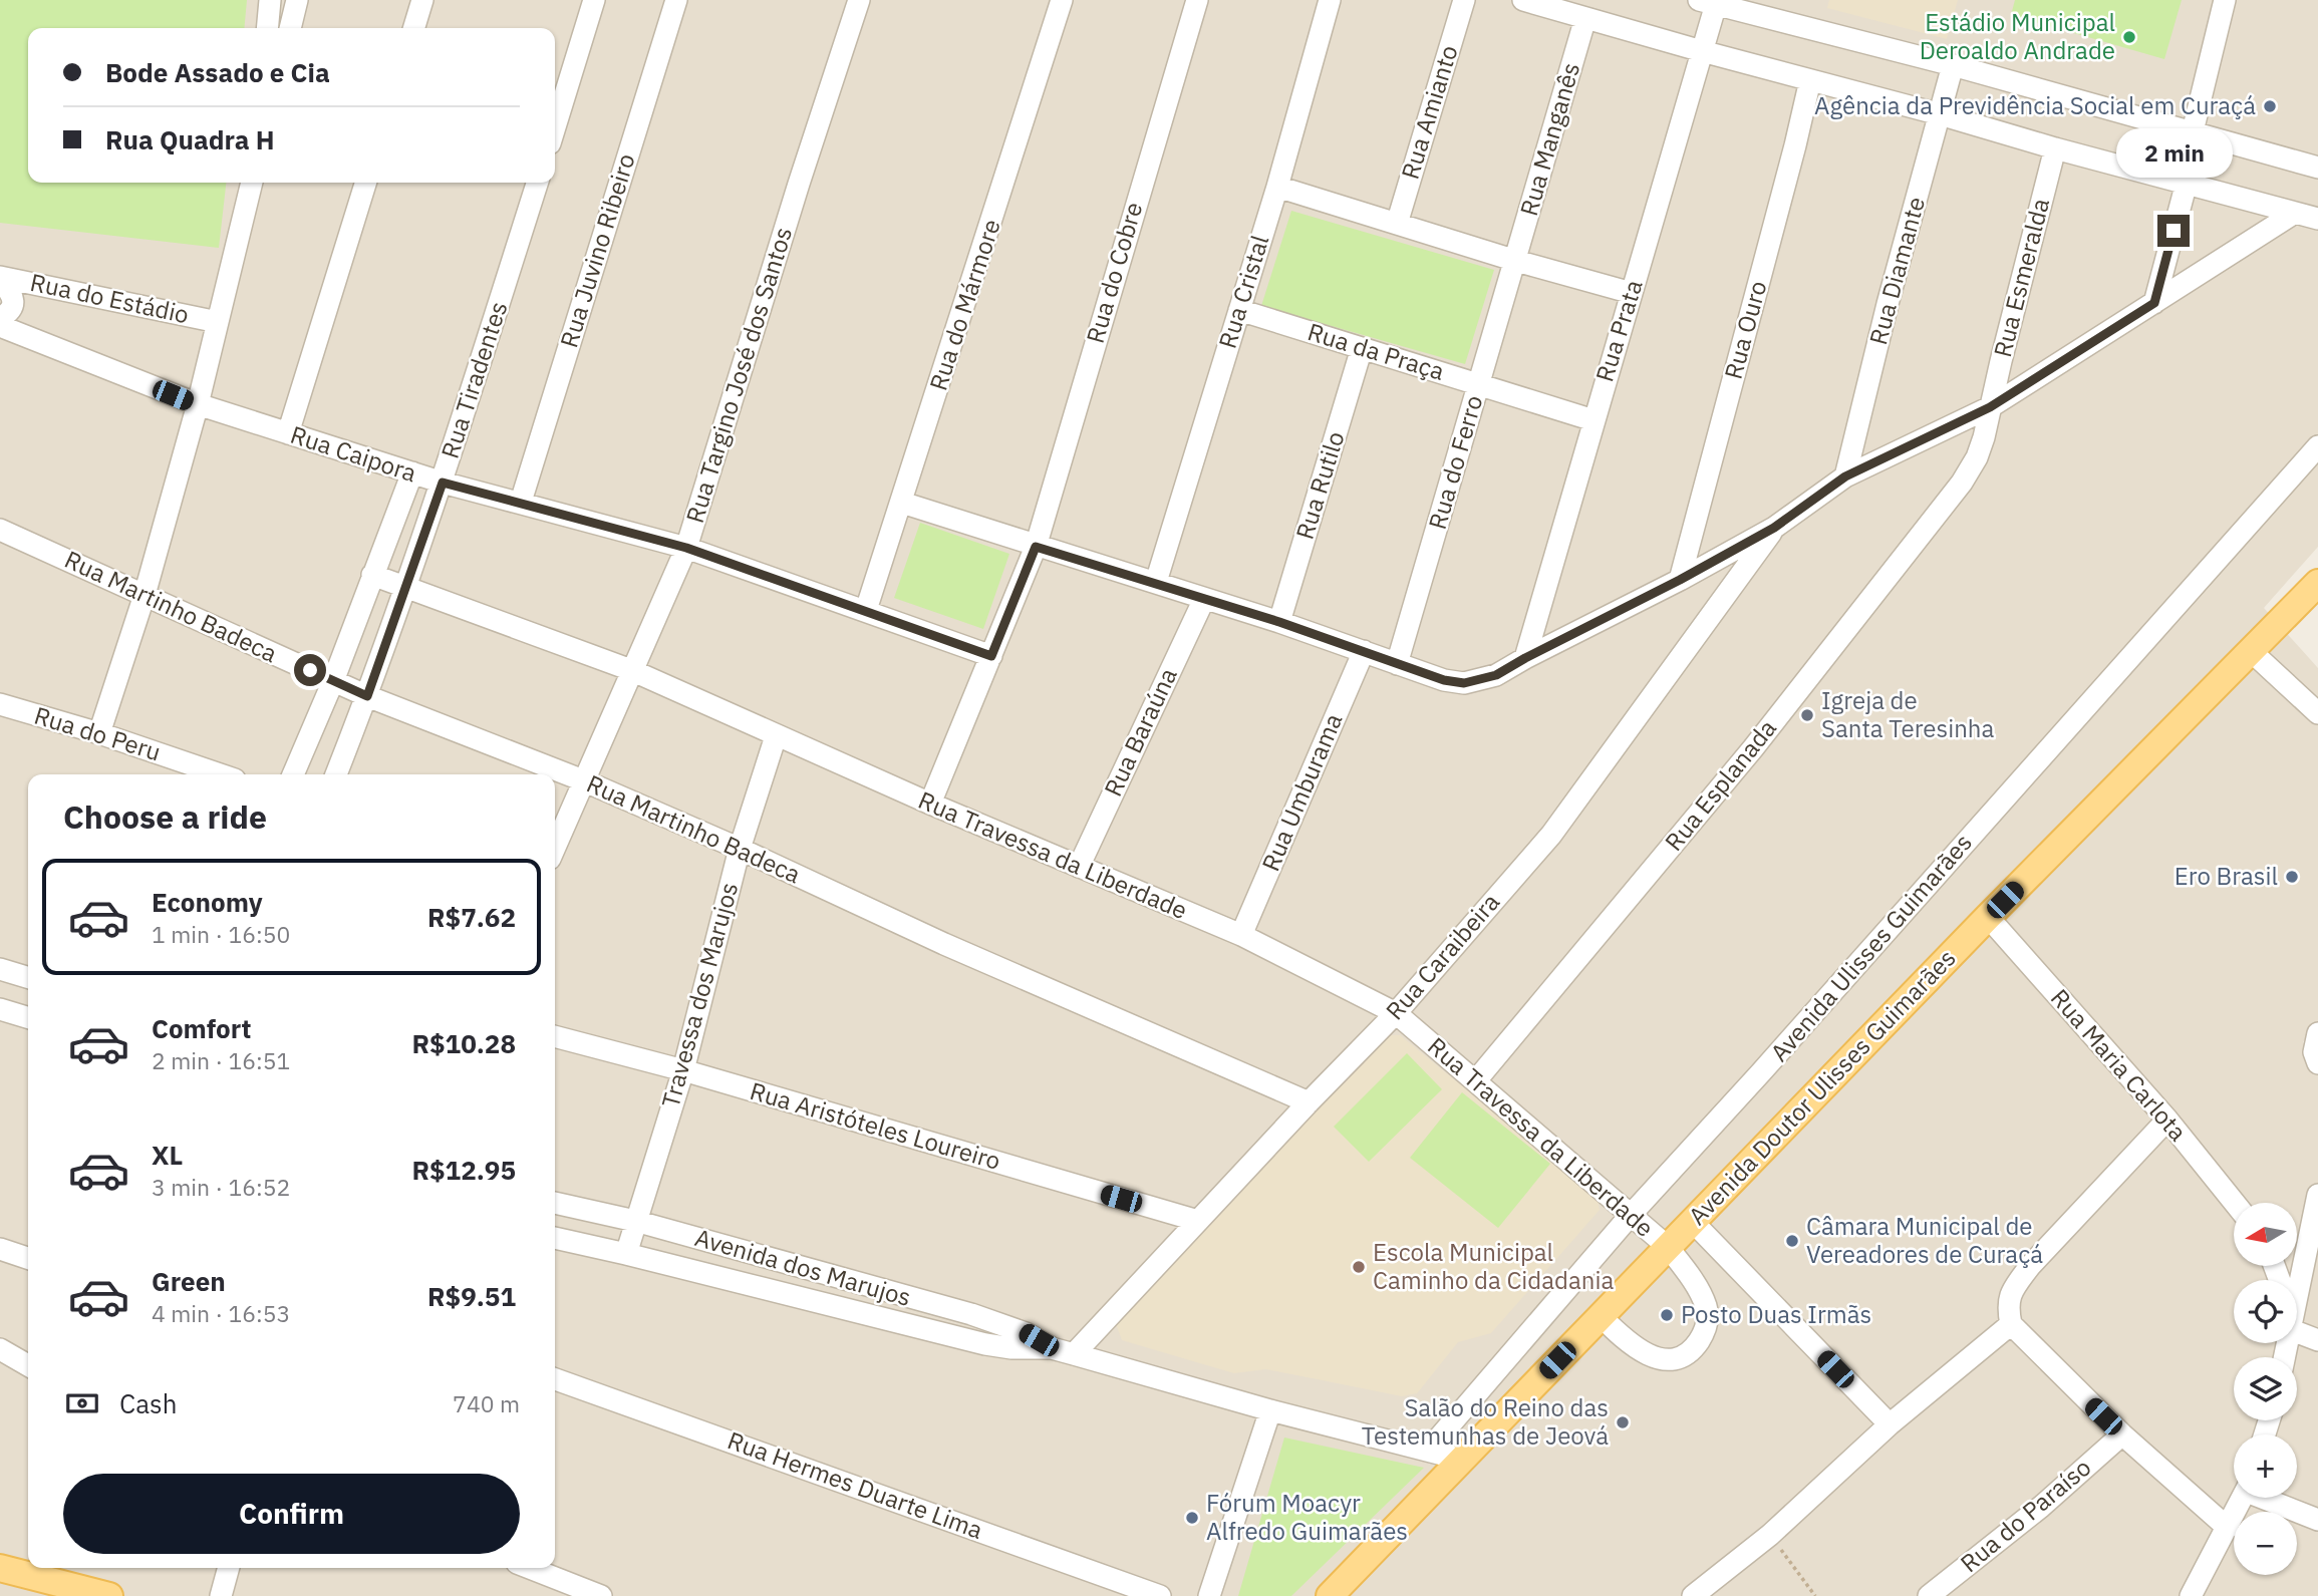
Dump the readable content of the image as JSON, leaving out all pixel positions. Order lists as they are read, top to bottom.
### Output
{
  "streets": {
    "main road": ["Avenida Doutor Ulisses Guimarães"],
    "street": [
      "Rua Amianto",
      "Rua Manganês",
      "Rua Juvino Ribeiro",
      "Rua Diamante",
      "Rua do Cobre",
      "Rua Esmeralda",
      "Rua Cristal",
      "Rua do Estádio",
      "Rua do Mármore",
      "Rua Ouro",
      "Rua Prata",
      "Rua da Praça",
      "Rua Targino José dos Santos",
      "Rua Tiradentes",
      "Rua Caipora",
      "Rua do Ferro",
      "Rua Rutilo",
      "Rua Martinho Badeca",
      "Rua Baraúna",
      "Rua do Peru",
      "Rua Esplanada",
      "Rua Umburama",
      "Rua Travessa da Liberdade",
      "Avenida Ulisses Guimarães",
      "Rua Caraibeira",
      "Travessa dos Marujos",
      "Rua Maria Carlota",
      "Rua Aristóteles Loureiro",
      "Avenida dos Marujos",
      "Rua Hermes Duarte Lima",
      "Rua do Paraíso"
    ]
  },
  "crossings": [
    ["Rua Manganês", "Rua do Ferro"],
    ["Rua Juvino Ribeiro", "Rua Caipora"],
    ["Rua do Cobre", "Rua Caipora"],
    ["Rua do Cobre", "Rua Travessa da Liberdade"],
    ["Rua Esmeralda", "Rua Esplanada"],
    ["Rua Cristal", "Rua da Praça"],
    ["Rua do Mármore", "Rua Caipora"],
    ["Rua Prata", "Rua da Praça"],
    ["Rua da Praça", "Rua do Ferro"],
    ["Rua da Praça", "Rua Rutilo"],
    ["Rua Targino José dos Santos", "Rua Caipora"],
    ["Rua Targino José dos Santos", "Rua Martinho Badeca"],
    ["Rua Targino José dos Santos", "Rua Travessa da Liberdade"],
    ["Rua Tiradentes", "Rua Caipora"],
    ["Rua Tiradentes", "Rua Martinho Badeca"],
    ["Rua Tiradentes", "Rua Travessa da Liberdade"],
    ["Rua Martinho Badeca", "Rua Caraibeira"],
    ["Rua Martinho Badeca", "Travessa dos Marujos"],
    ["Rua Baraúna", "Rua Travessa da Liberdade"],
    ["Rua Esplanada", "Rua Travessa da Liberdade"],
    ["Rua Umburama", "Rua Travessa da Liberdade"],
    ["Rua Travessa da Liberdade", "Avenida Ulisses Guimarães"],
    ["Rua Travessa da Liberdade", "Rua Caraibeira"],
    ["Rua Travessa da Liberdade", "Travessa dos Marujos"],
    ["Rua Travessa da Liberdade", "Avenida Doutor Ulisses Guimarães"],
    ["Avenida Ulisses Guimarães", "Avenida dos Marujos"],
    ["Rua Caraibeira", "Rua Aristóteles Loureiro"],
    ["Rua Caraibeira", "Avenida dos Marujos"],
    ["Travessa dos Marujos", "Rua Aristóteles Loureiro"],
    ["Travessa dos Marujos", "Avenida dos Marujos"],
    ["Rua Maria Carlota", "Avenida Doutor Ulisses Guimarães"],
    ["Avenida Doutor Ulisses Guimarães", "Avenida dos Marujos"]
  ],
  "places": [
    "Estádio Municipal Deroaldo Andrade",
    "Agência da Previdência Social em Curaçá",
    "Igreja de Santa Teresinha",
    "Ero Brasil",
    "Câmara Municipal de Vereadores de Curaçá",
    "Escola Municipal Caminho da Cidadania",
    "Posto Duas Irmãs",
    "Salão do Reino das Testemunhas de Jeová",
    "Fórum Moacyr Alfredo Guimarães"
  ],
  "north": "left",
  "page": {
    "banner": ["Bode Assado e Cia", "Rua Quadra H"],
    "bubble": "2 min",
    "heading": "Choose a ride",
    "list": [
      {
        "name": "Economy",
        "note": "1 min · 16:50",
        "value": "R$7.62"
      },
      {
        "name": "Comfort",
        "note": "2 min · 16:51",
        "value": "R$10.28"
      },
      {
        "name": "XL",
        "note": "3 min · 16:52",
        "value": "R$12.95"
      },
      {
        "name": "Green",
        "note": "4 min · 16:53",
        "value": "R$9.51"
      }
    ],
    "map_buttons": ["+", "−"],
    "pay": ["Cash", "740 m"],
    "buttons": "Confirm"
  }
}
